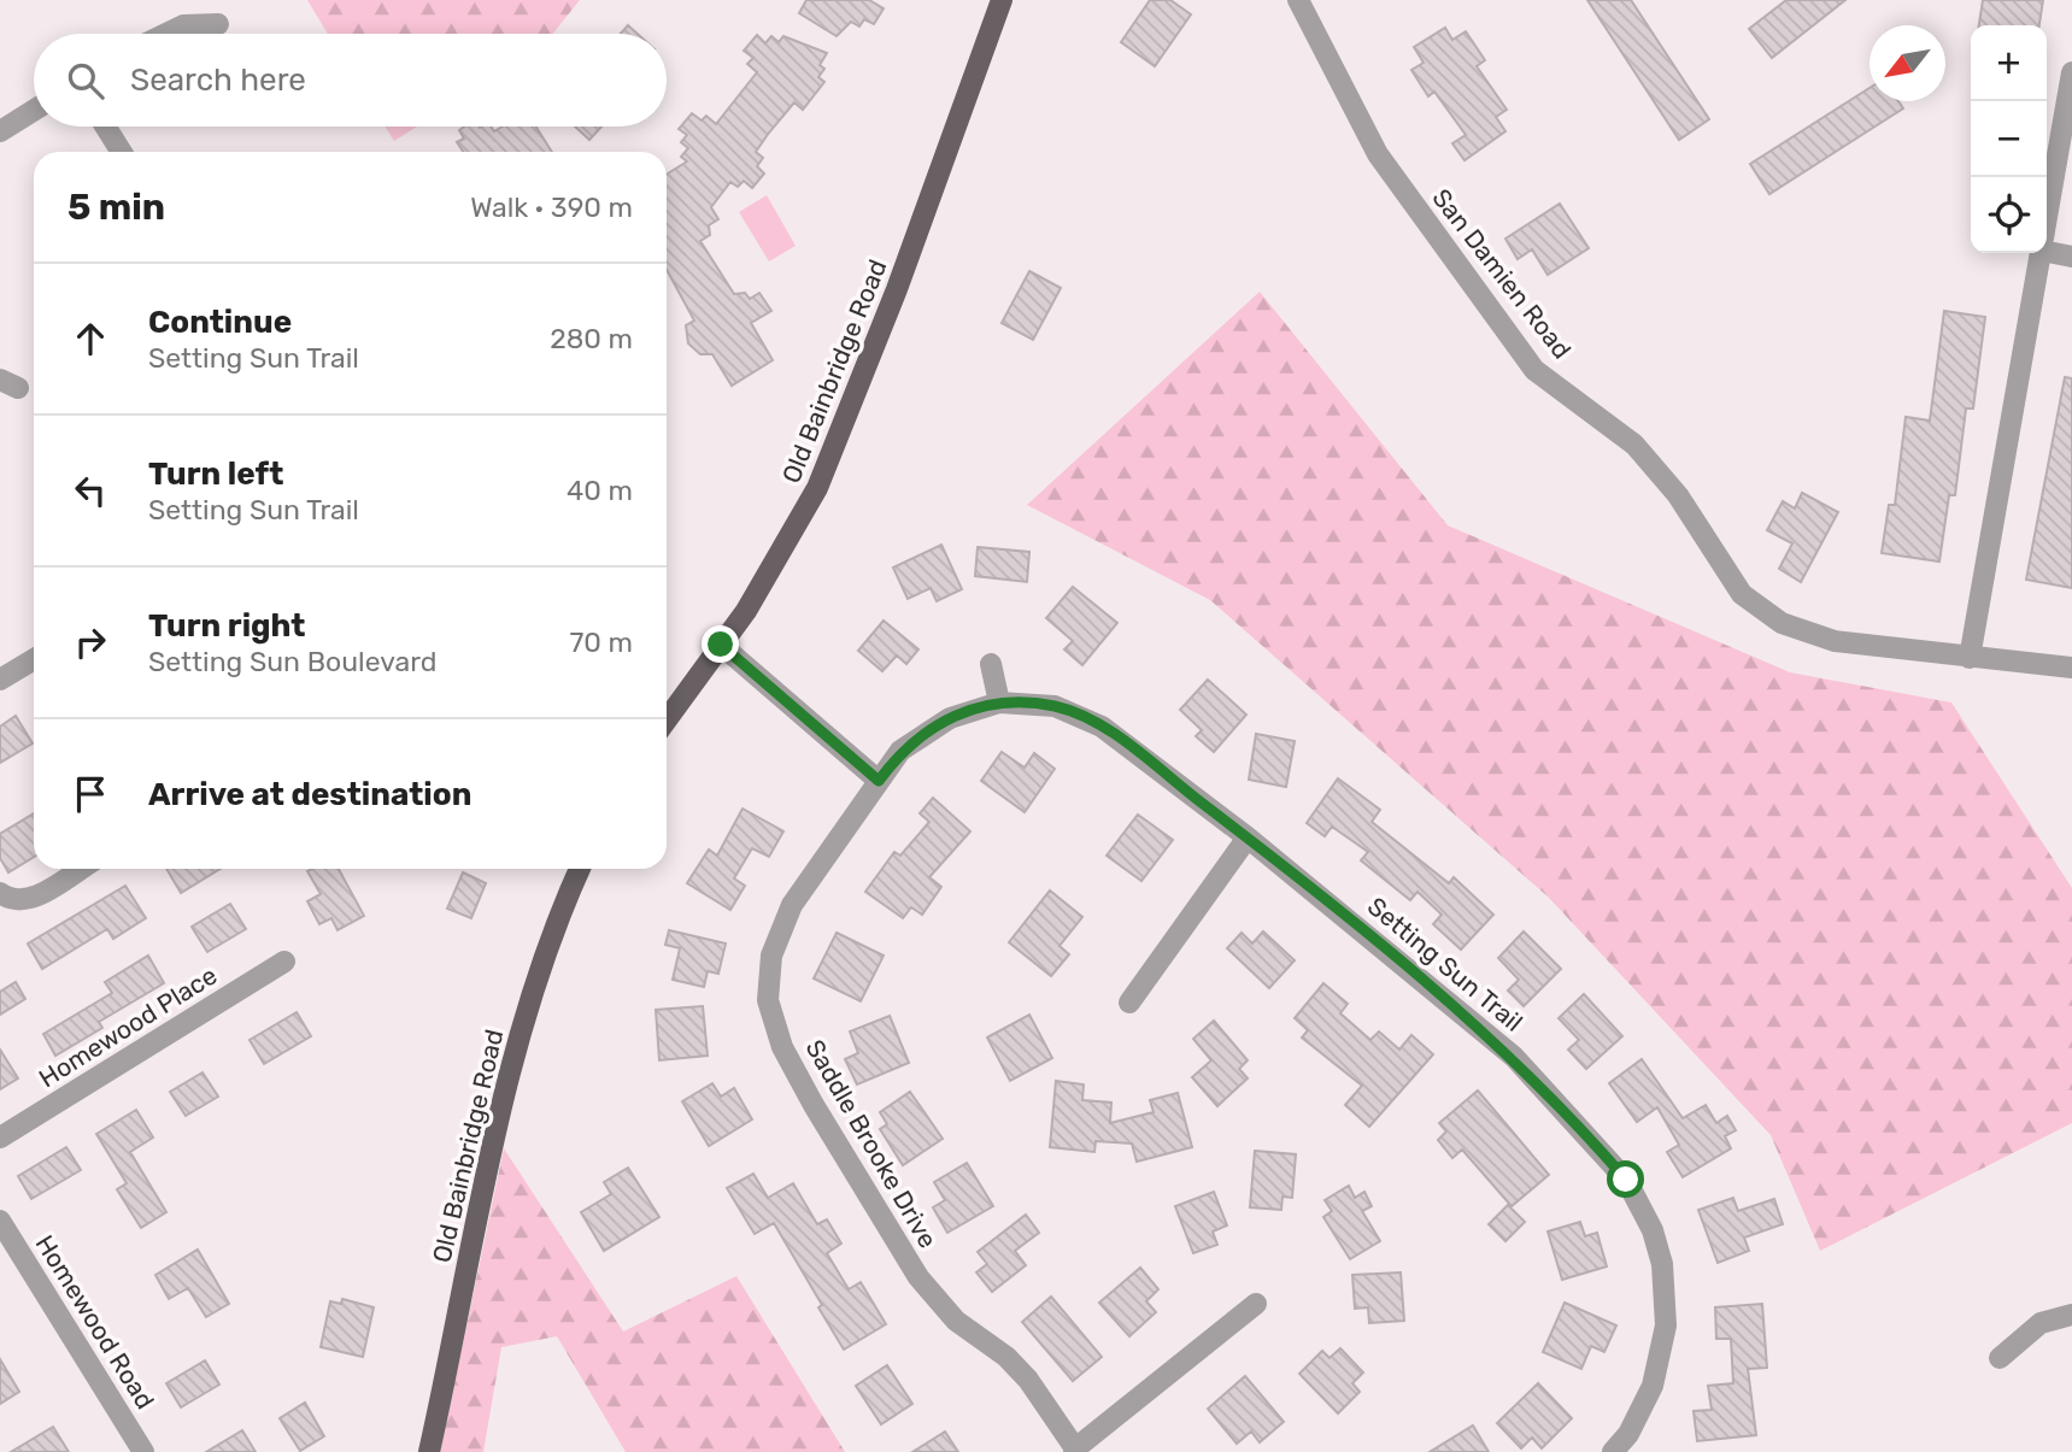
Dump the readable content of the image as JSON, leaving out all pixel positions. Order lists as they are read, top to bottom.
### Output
{
  "streets": {
    "main road": ["Old Bainbridge Road"],
    "street": [
      "San Damien Road",
      "Setting Sun Trail",
      "Homewood Place",
      "Saddle Brooke Drive",
      "Homewood Road"
    ]
  },
  "crossings": [
    ["Setting Sun Trail", "Saddle Brooke Drive"]
  ],
  "north": "bottom left",
  "page": {
    "map_buttons": ["+", "−"],
    "search": "Search here",
    "heading": ["5 min", "Walk · 390 m"],
    "list": [
      ["Continue", "Setting Sun Trail", "280 m"],
      ["Turn left", "Setting Sun Trail", "40 m"],
      ["Turn right", "Setting Sun Boulevard", "70 m"],
      "Arrive at destination"
    ]
  }
}
